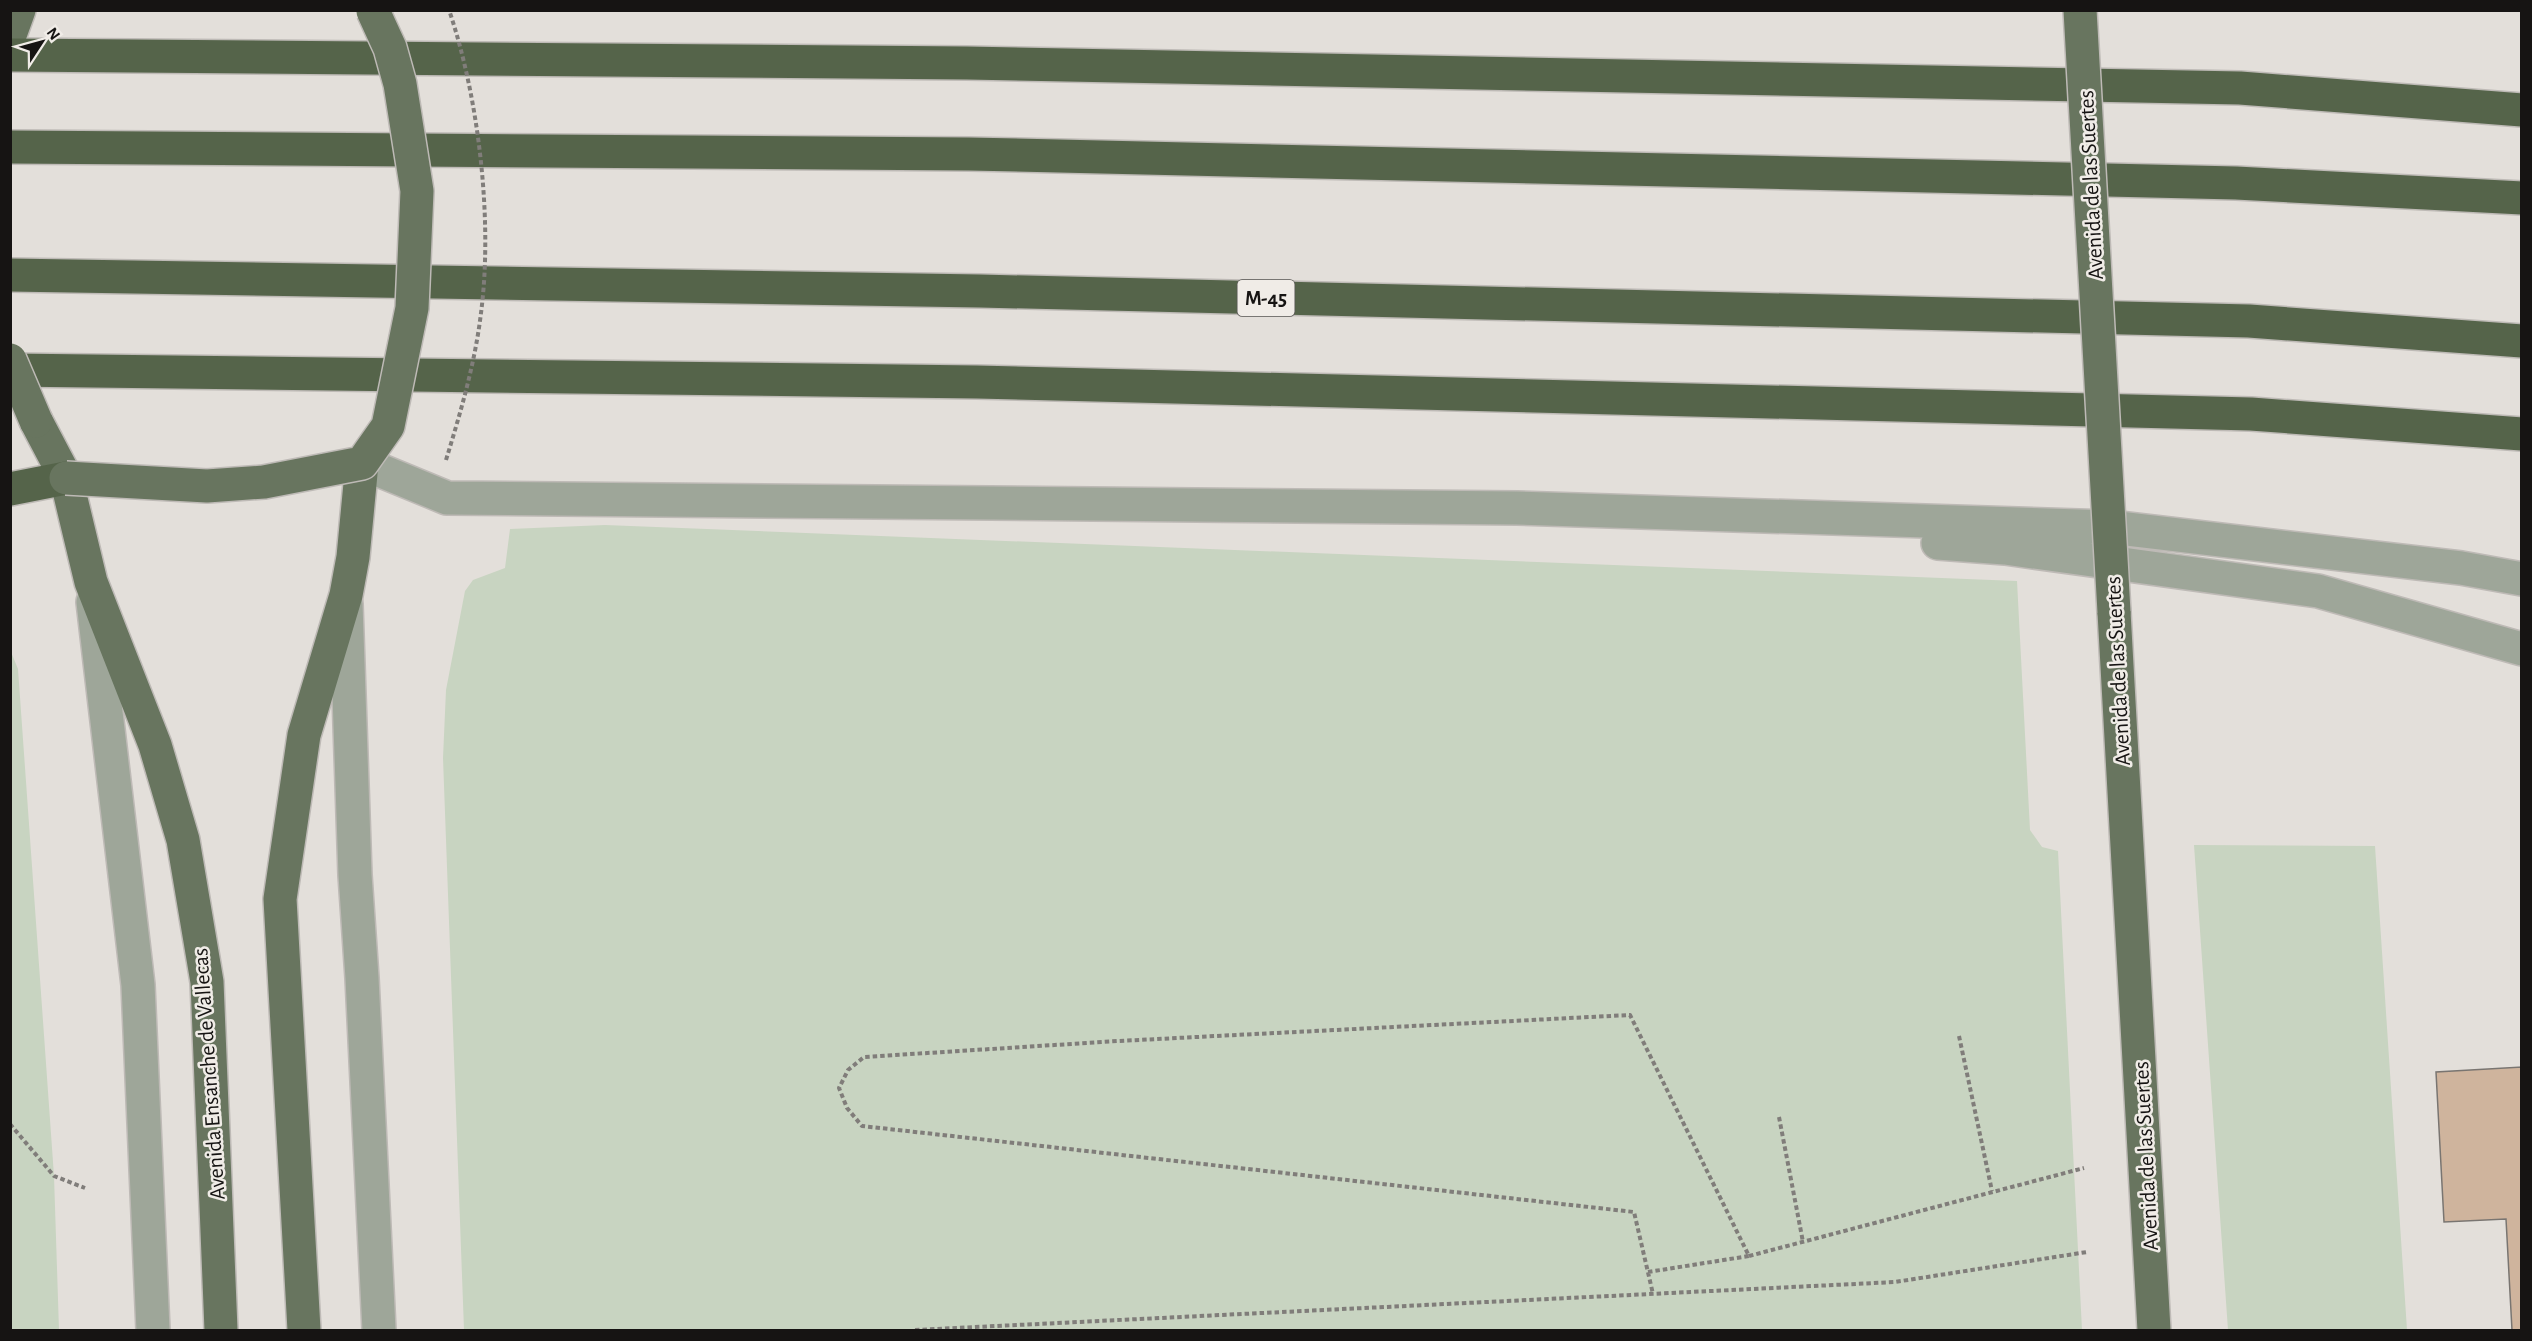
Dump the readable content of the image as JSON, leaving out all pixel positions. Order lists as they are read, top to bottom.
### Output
{
  "streets": {
    "highway": ["M-45"],
    "main road": ["Avenida de las Suertes", "Avenida Ensanche de Vallecas"]
  },
  "north": "top right"
}
